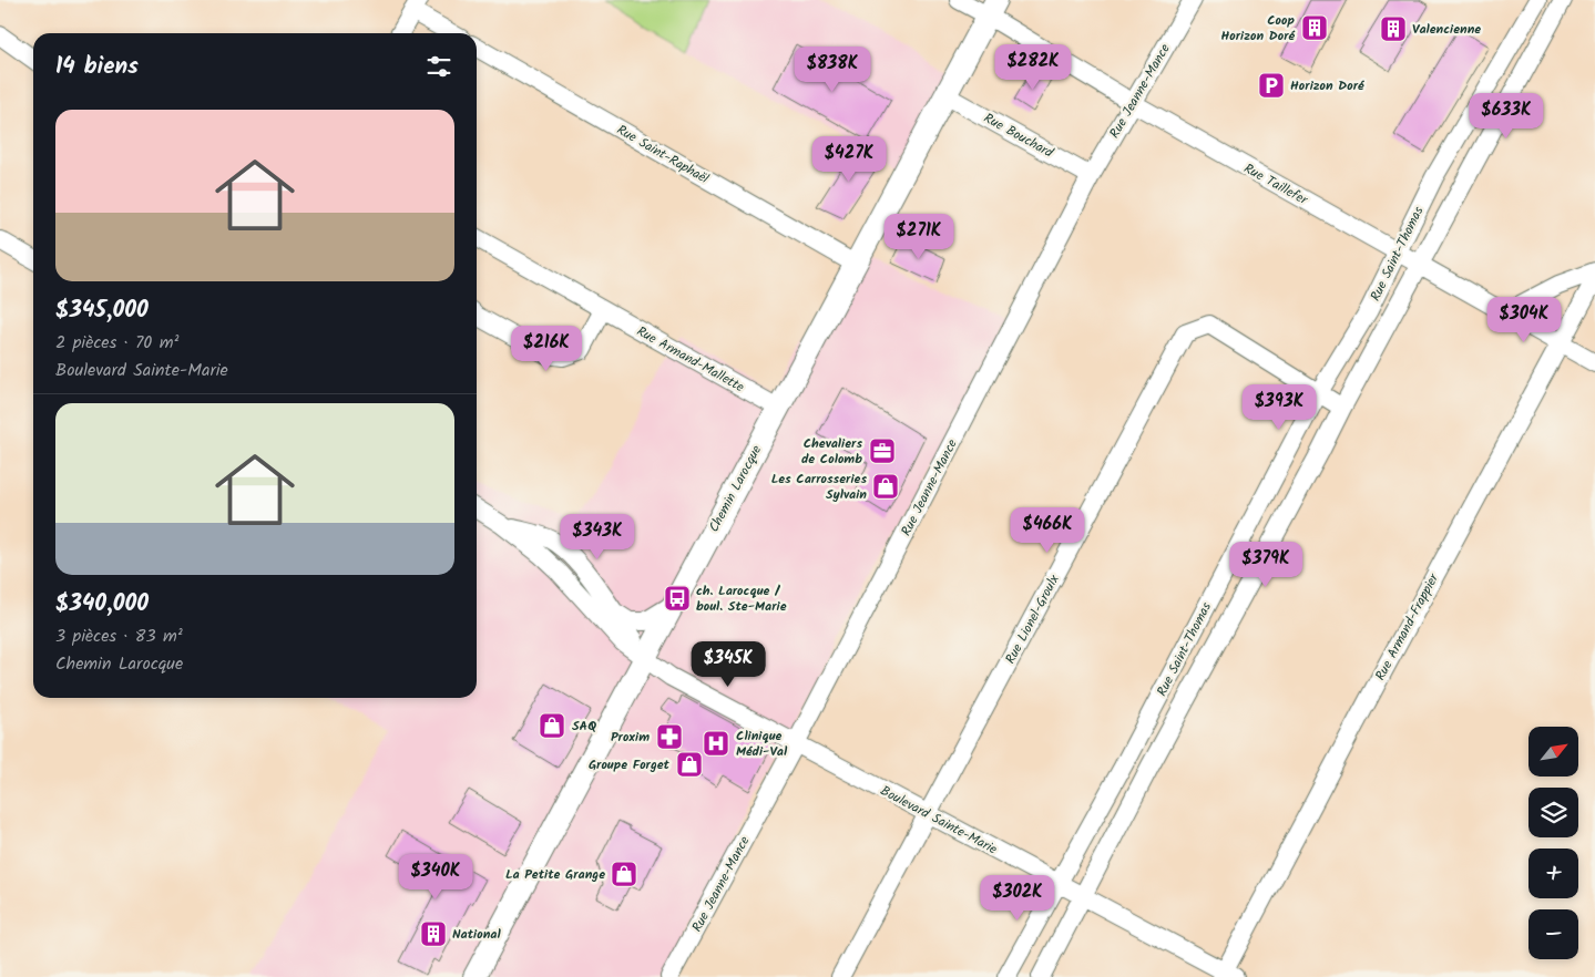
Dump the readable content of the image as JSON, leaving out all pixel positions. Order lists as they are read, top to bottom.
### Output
{
  "streets": {
    "main road": ["Chemin Larocque"],
    "street": [
      "Rue Jeanne-Mance",
      "Rue Bouchard",
      "Rue Saint-Raphaël",
      "Rue Taillefer",
      "Rue Saint-Thomas",
      "Rue Armand-Mallette",
      "Rue Lionel-Groulx",
      "Rue Armand-Frappier",
      "Boulevard Sainte-Marie"
    ]
  },
  "crossings": [
    ["Rue Jeanne-Mance", "Rue Bouchard"],
    ["Rue Jeanne-Mance", "Rue Taillefer"],
    ["Rue Jeanne-Mance", "Boulevard Sainte-Marie"],
    ["Rue Bouchard", "Chemin Larocque"],
    ["Rue Saint-Raphaël", "Chemin Larocque"],
    ["Rue Taillefer", "Rue Saint-Thomas"],
    ["Rue Taillefer", "Chemin Larocque"],
    ["Rue Taillefer", "Rue Armand-Frappier"],
    ["Rue Saint-Thomas", "Rue Lionel-Groulx"],
    ["Rue Saint-Thomas", "Boulevard Sainte-Marie"],
    ["Rue Armand-Mallette", "Chemin Larocque"],
    ["Chemin Larocque", "Boulevard Sainte-Marie"],
    ["Rue Lionel-Groulx", "Boulevard Sainte-Marie"],
    ["Rue Armand-Frappier", "Boulevard Sainte-Marie"]
  ],
  "places": {
    "building": ["Coop Horizon Doré", "Valencienne", "National"],
    "parking": ["Horizon Doré"],
    "office": ["Chevaliers de Colomb"],
    "shop": [
      "Les Carrosseries Sylvain",
      "SAQ",
      "Groupe Forget",
      "La Petite Grange"
    ],
    "bus stop": ["ch. Larocque / boul. Ste-Marie"],
    "pharmacy": ["Proxim"],
    "hospital": ["Clinique Médi-Val"]
  },
  "north": "top right",
  "page": {
    "heading": "14 biens",
    "price": [
      "$282K",
      "$838K",
      "$633K",
      "$427K",
      "$271K",
      "$304K",
      "$216K",
      "$393K",
      "$466K",
      "$343K",
      "$379K",
      "$345K",
      "$340K",
      "$302K"
    ],
    "list": [
      {
        "name": "$345,000",
        "note": "2 pièces · 70 m² · Boulevard Sainte-Marie"
      },
      {
        "name": "$340,000",
        "note": "3 pièces · 83 m² · Chemin Larocque"
      }
    ],
    "map_buttons": ["+", "−"]
  }
}
